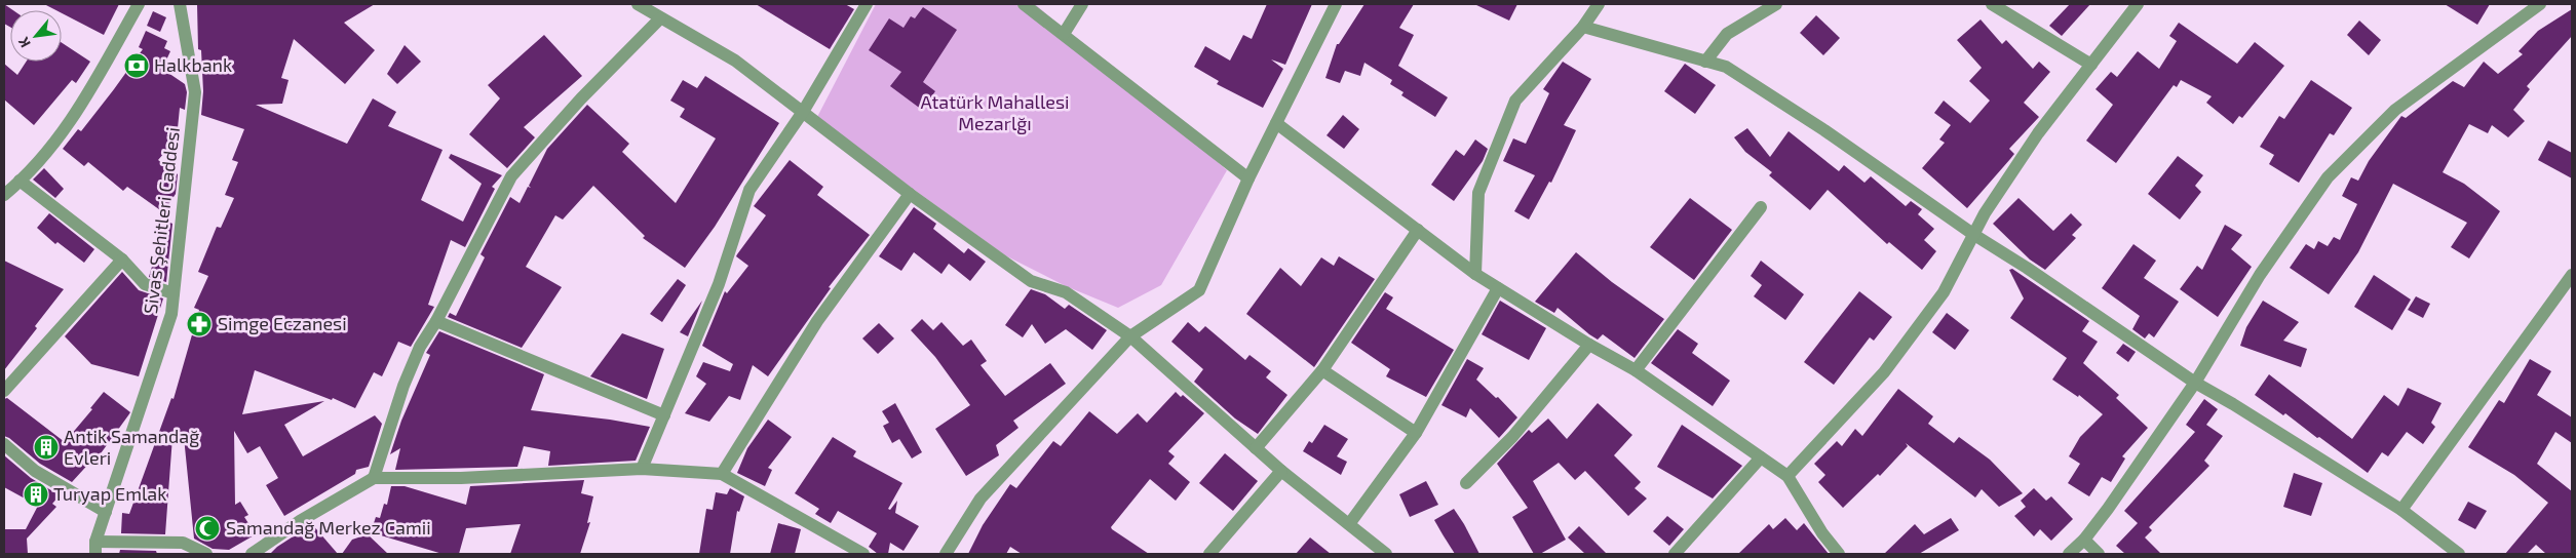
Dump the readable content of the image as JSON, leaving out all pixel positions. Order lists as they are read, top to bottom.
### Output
{
  "streets": {
    "street": ["Sivas Şehitleri Caddesi"]
  },
  "parks": ["Atatürk Mahallesi Mezarlğı"],
  "places": {
    "bank": ["Halkbank"],
    "pharmacy": ["Simge Eczanesi"],
    "building": ["Antik Samandağ Evleri", "Turyap Emlak"],
    "mosque": ["Samandağ Merkez Camii"]
  },
  "north": "bottom left"
}
